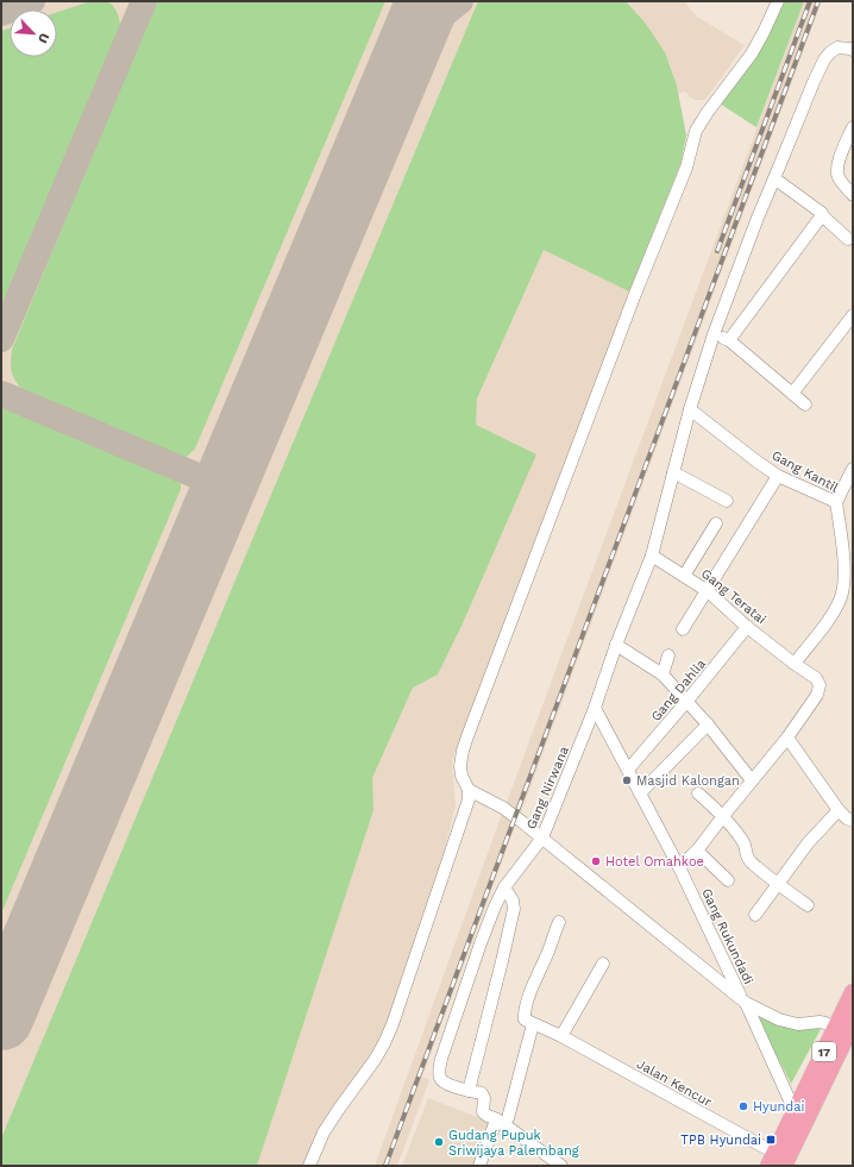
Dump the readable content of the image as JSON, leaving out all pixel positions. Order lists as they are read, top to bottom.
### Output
{
  "streets": {
    "highway": ["17"],
    "street": [
      "Gang Kantil",
      "Gang Teratai",
      "Gang Dahlia",
      "Gang Nirwana",
      "Gang Rukundadi",
      "Jalan Kencur"
    ]
  },
  "crossings": [
    ["Gang Kantil", "Gang Teratai"],
    ["Gang Kantil", "Gang Nirwana"],
    ["Gang Teratai", "Gang Dahlia"],
    ["Gang Teratai", "Gang Nirwana"],
    ["Gang Dahlia", "Gang Rukundadi"],
    ["Gang Nirwana", "Gang Rukundadi"],
    ["Gang Rukundadi", "17"],
    ["17", "Jalan Kencur"]
  ],
  "places": {
    "other": [
      "Masjid Kalongan",
      "Hotel Omahkoe",
      "Hyundai",
      "Gudang Pupuk Sriwijaya Palembang"
    ],
    "transit": ["TPB Hyundai"]
  },
  "north": "bottom right"
}
